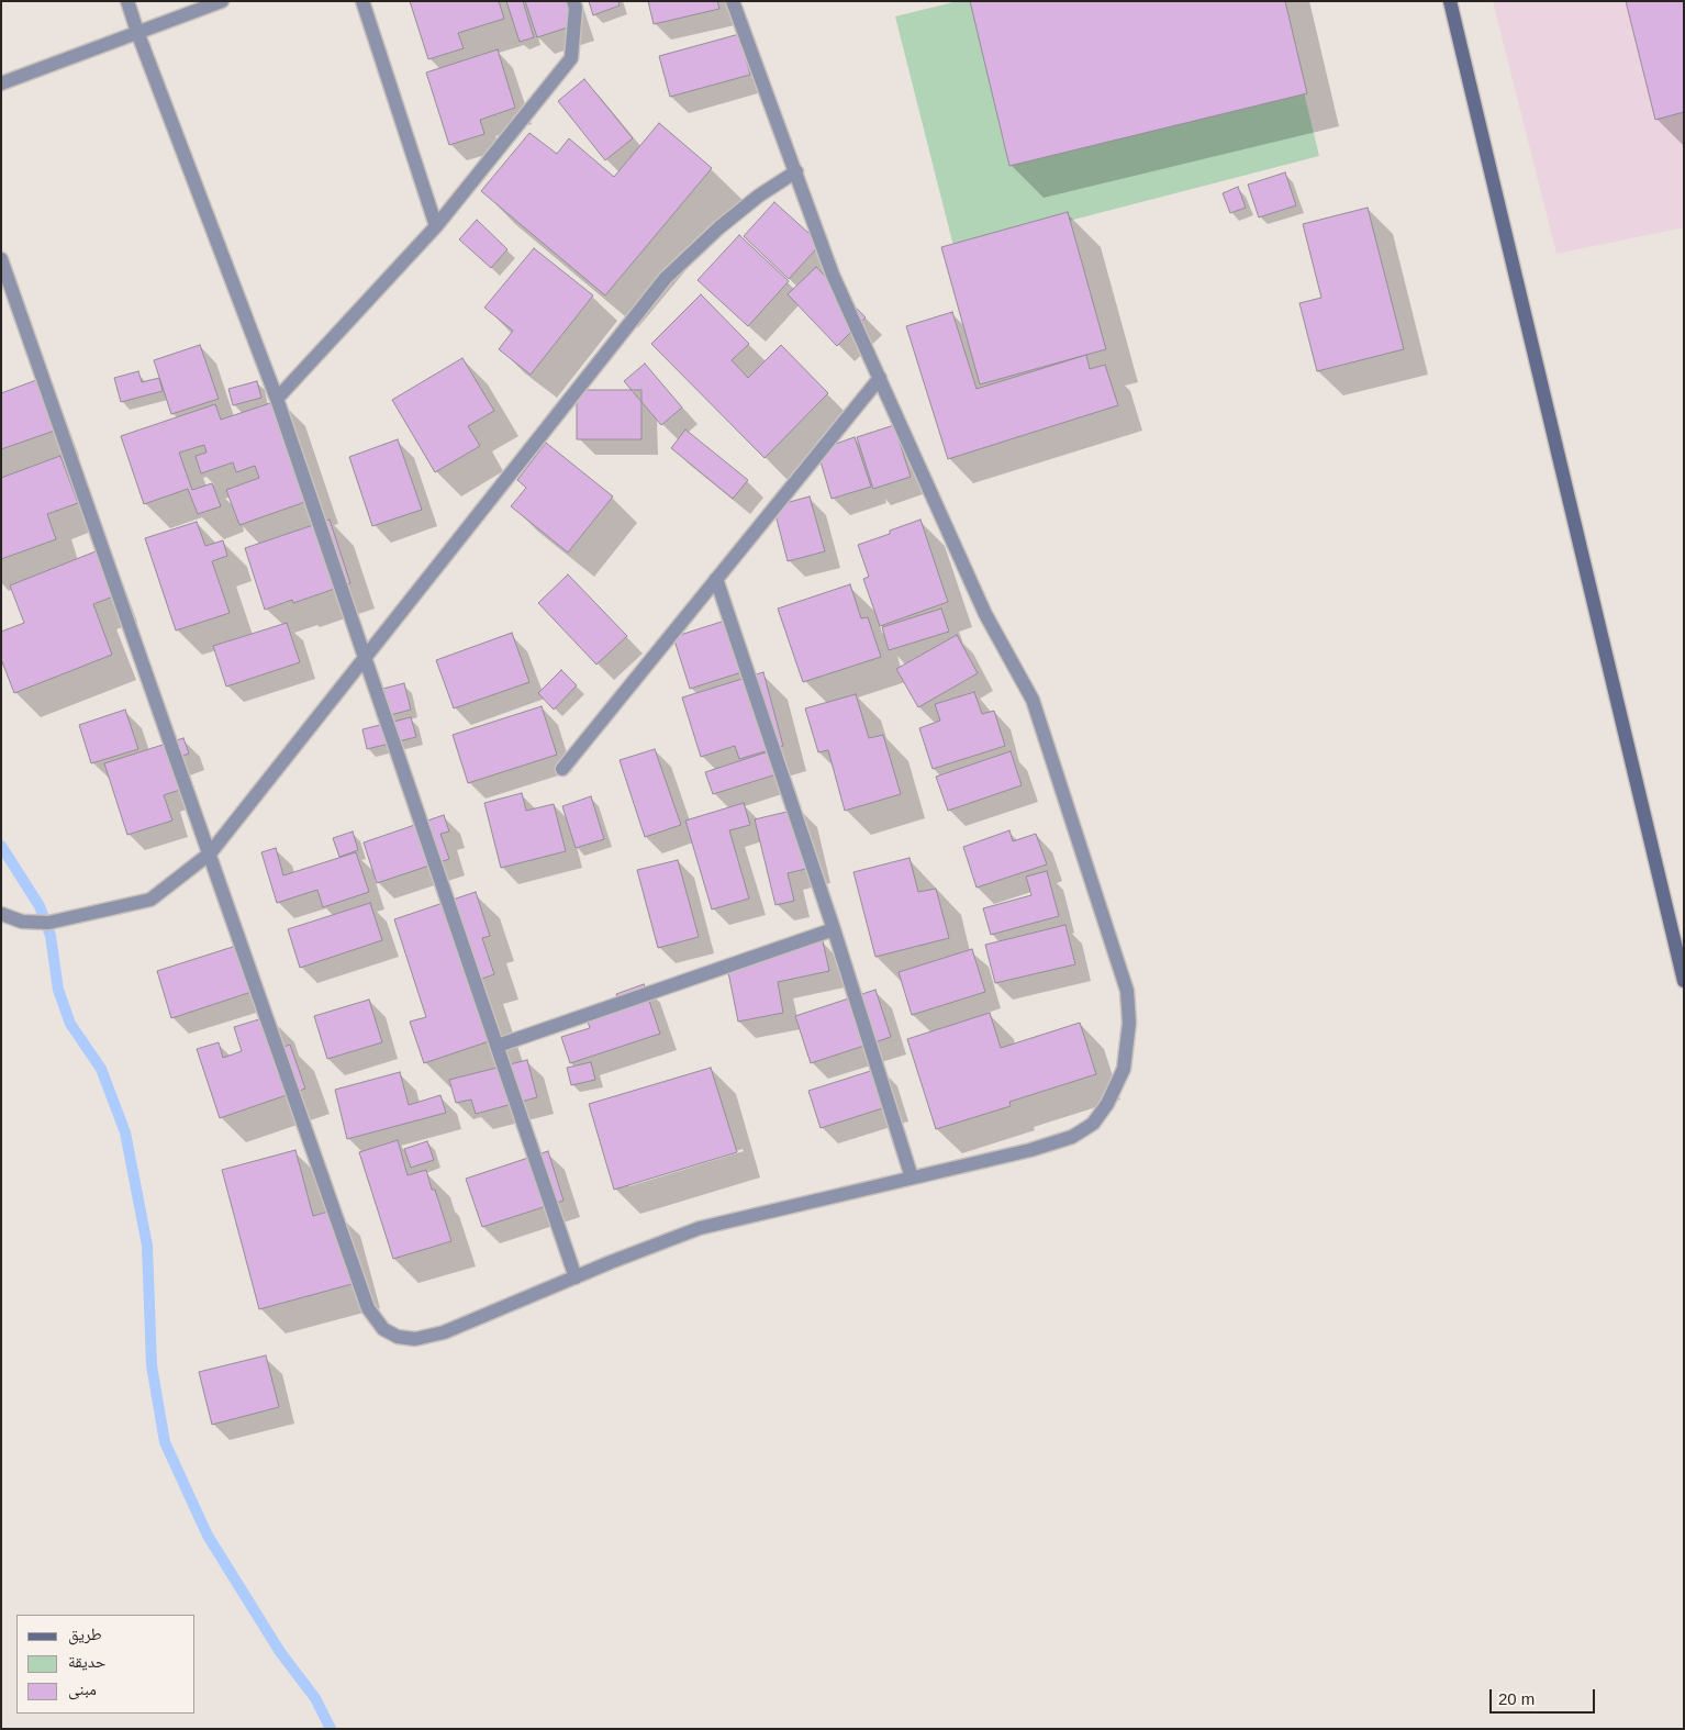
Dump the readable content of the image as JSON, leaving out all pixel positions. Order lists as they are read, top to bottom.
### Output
{
  "legend": ["طريق", "حديقة", "مبنى"],
  "scale_bar": "20 m"
}
